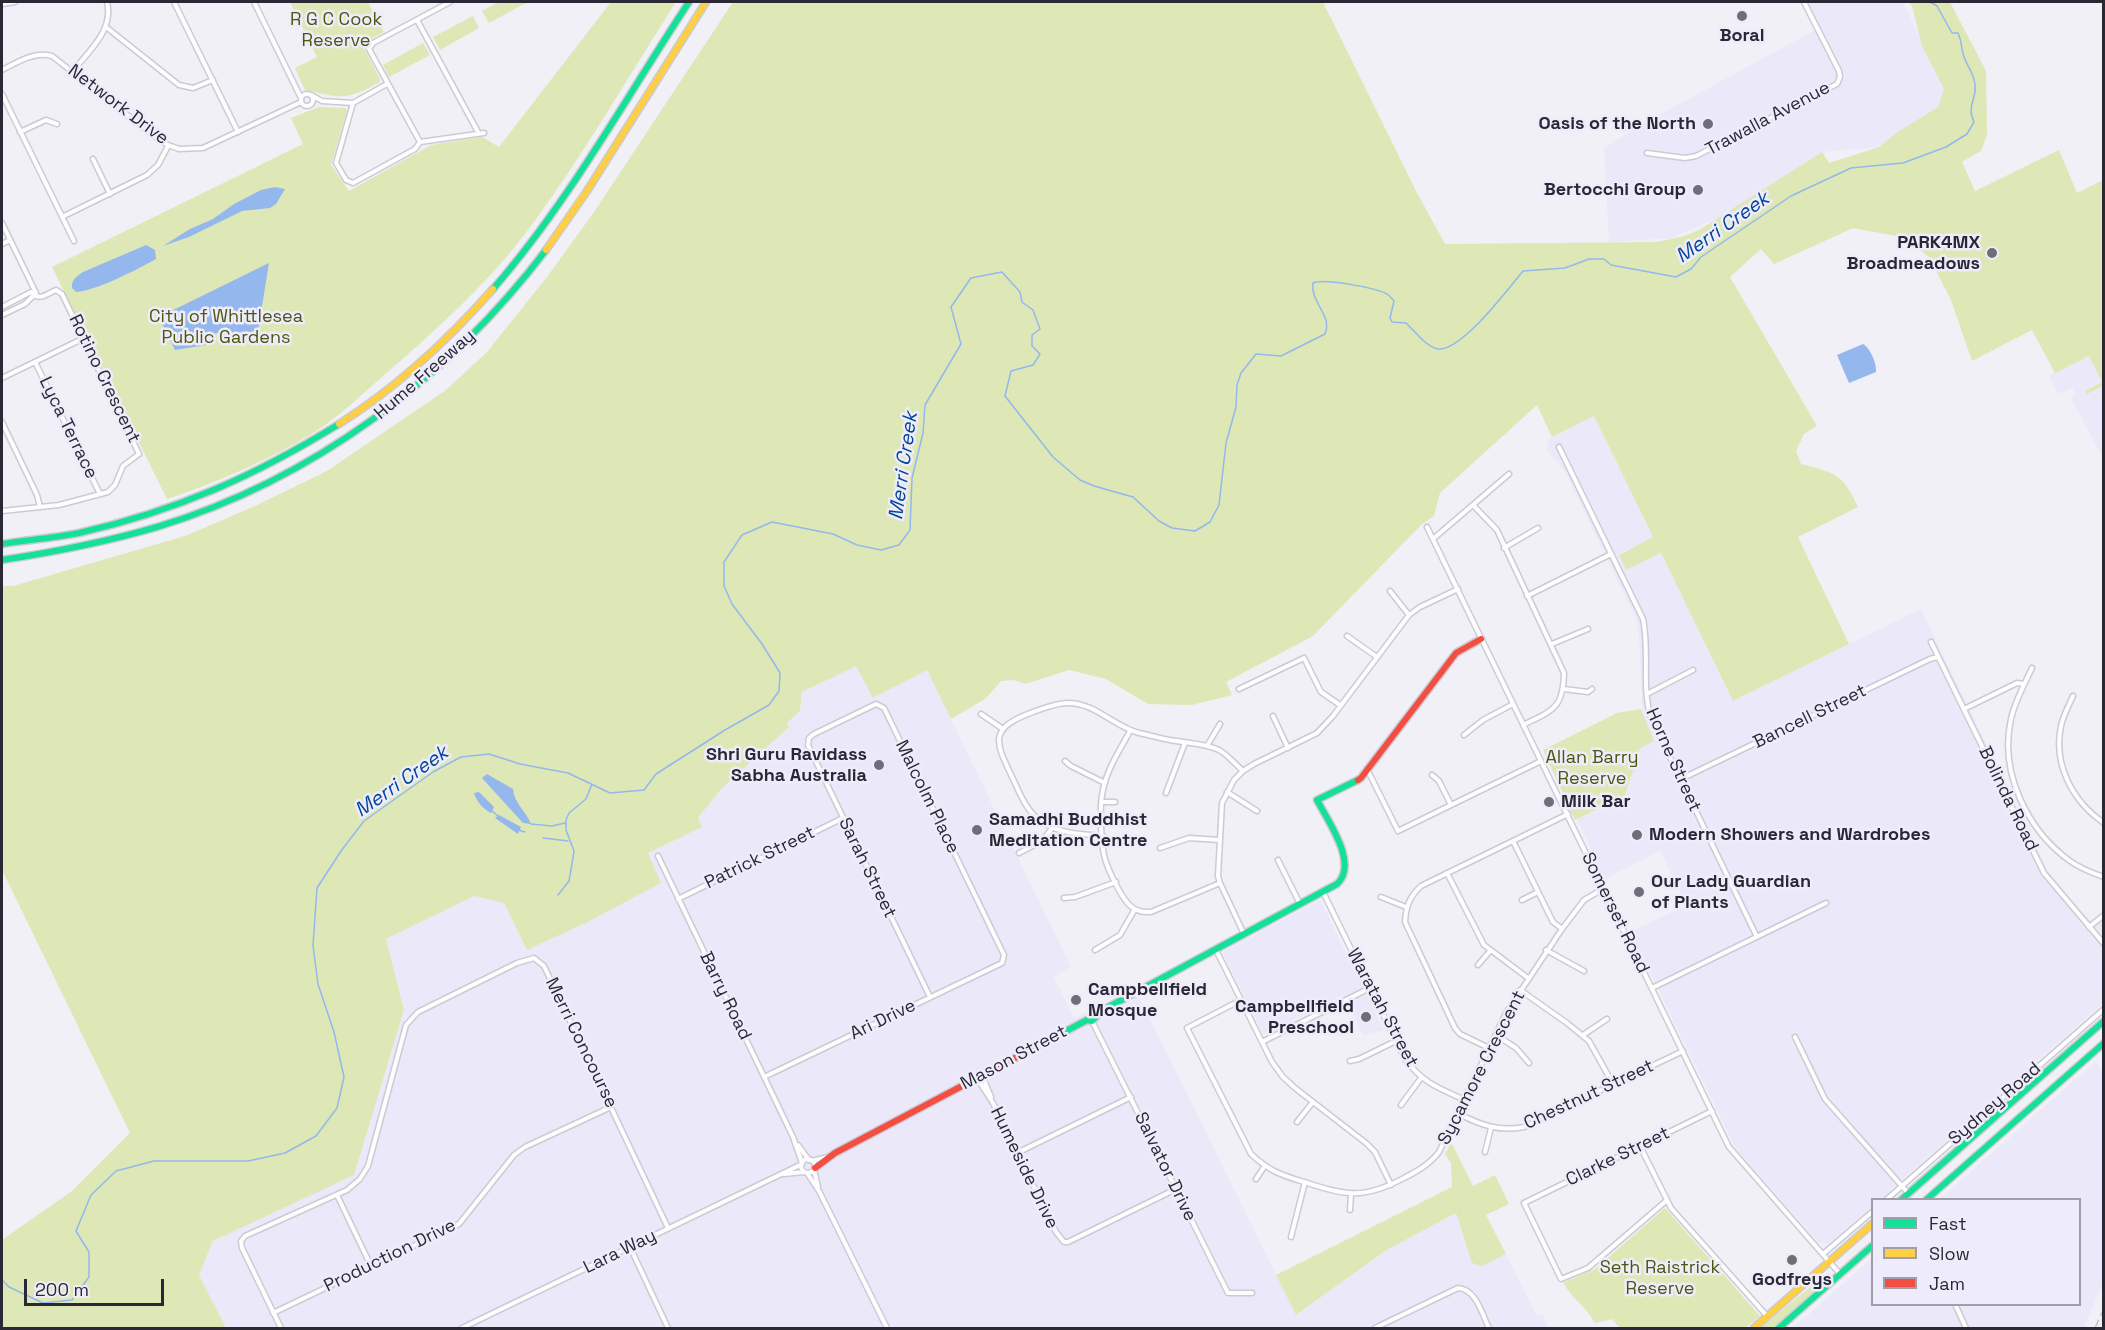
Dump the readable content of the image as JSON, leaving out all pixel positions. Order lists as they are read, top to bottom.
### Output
{
  "streets": {
    "main road": ["Hume Freeway", "Mason Street", "Sydney Road"],
    "street": [
      "Network Drive",
      "Trawalla Avenue",
      "Rotino Crescent",
      "Lyca Terrace",
      "Bancell Street",
      "Horne Street",
      "Malcolm Place",
      "Bolinda Road",
      "Patrick Street",
      "Sarah Street",
      "Somerset Road",
      "Barry Road",
      "Waratah Street",
      "Ari Drive",
      "Merri Concourse",
      "Sycamore Crescent",
      "Chestnut Street",
      "Clarke Street",
      "Salvator Drive",
      "Humeside Drive",
      "Lara Way",
      "Production Drive"
    ]
  },
  "crossings": [
    ["Rotino Crescent", "Lyca Terrace"],
    ["Bancell Street", "Horne Street"],
    ["Bancell Street", "Bolinda Road"],
    ["Malcolm Place", "Sarah Street"],
    ["Malcolm Place", "Ari Drive"],
    ["Patrick Street", "Sarah Street"],
    ["Patrick Street", "Barry Road"],
    ["Sarah Street", "Ari Drive"],
    ["Somerset Road", "Sycamore Crescent"],
    ["Somerset Road", "Chestnut Street"],
    ["Somerset Road", "Clarke Street"],
    ["Barry Road", "Ari Drive"],
    ["Barry Road", "Mason Street"],
    ["Waratah Street", "Mason Street"],
    ["Waratah Street", "Sycamore Crescent"],
    ["Merri Concourse", "Lara Way"],
    ["Merri Concourse", "Production Drive"],
    ["Mason Street", "Salvator Drive"],
    ["Mason Street", "Humeside Drive"],
    ["Sycamore Crescent", "Chestnut Street"],
    ["Salvator Drive", "Humeside Drive"]
  ],
  "water": ["Merri Creek"],
  "parks": [
    "R G C Cook Reserve",
    "City of Whittlesea Public Gardens",
    "Allan Barry Reserve",
    "Seth Raistrick Reserve"
  ],
  "places": [
    "Boral",
    "Oasis of the North",
    "Bertocchi Group",
    "PARK4MX Broadmeadows",
    "Shri Guru Ravidass Sabha Australia",
    "Milk Bar",
    "Samadhi Buddhist Meditation Centre",
    "Modern Showers and Wardrobes",
    "Our Lady Guardian of Plants",
    "Campbellfield Mosque",
    "Campbellfield Preschool",
    "Godfreys"
  ],
  "legend": ["Fast", "Slow", "Jam"],
  "scale_bar": "200 m"
}
